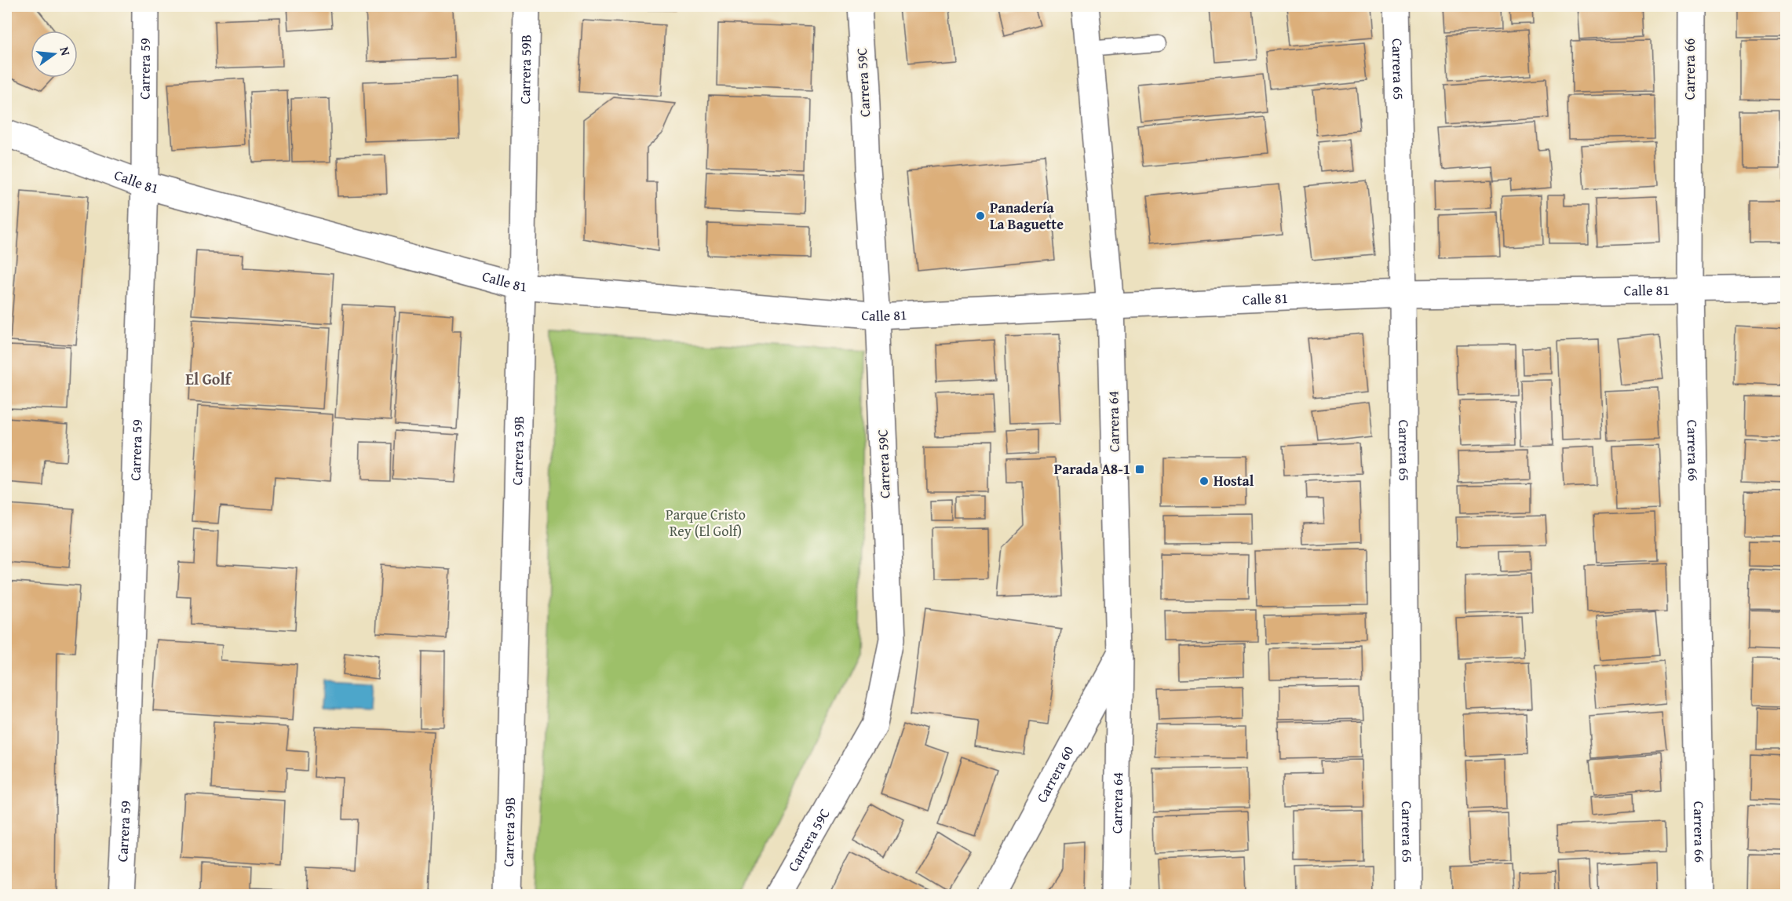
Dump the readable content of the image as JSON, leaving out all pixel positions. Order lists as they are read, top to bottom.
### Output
{
  "streets": {
    "street": [
      "Carrera 59",
      "Carrera 59B",
      "Carrera 65",
      "Carrera 66",
      "Carrera 59C",
      "Calle 81",
      "Carrera 64",
      "Carrera 60"
    ]
  },
  "crossings": [
    ["Carrera 59", "Calle 81"],
    ["Carrera 59B", "Calle 81"],
    ["Carrera 65", "Calle 81"],
    ["Carrera 66", "Calle 81"],
    ["Carrera 59C", "Calle 81"],
    ["Calle 81", "Carrera 64"],
    ["Carrera 64", "Carrera 60"]
  ],
  "districts": ["El Golf"],
  "parks": ["Parque Cristo Rey (El Golf)"],
  "places": {
    "other": ["Panadería La Baguette", "Hostal"],
    "transit": ["Parada A8-1"]
  },
  "north": "right"
}
